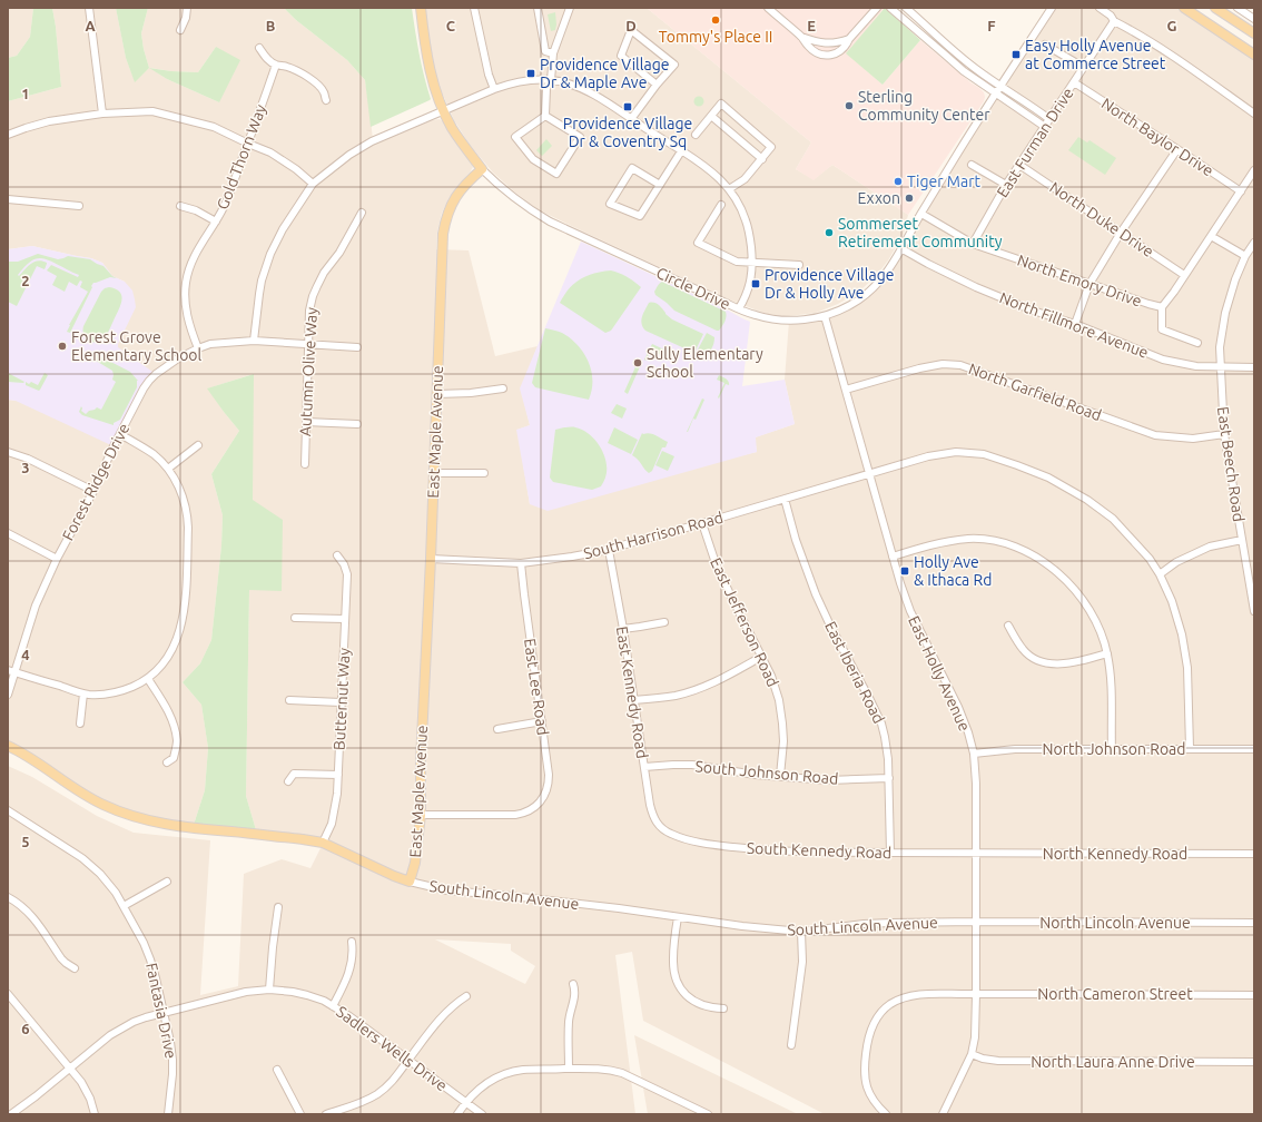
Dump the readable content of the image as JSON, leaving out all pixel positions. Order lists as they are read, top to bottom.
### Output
{
  "streets": {
    "main road": ["East Maple Avenue", "South Lincoln Avenue"],
    "street": [
      "North Baylor Drive",
      "East Furman Drive",
      "Gold Thorn Way",
      "North Duke Drive",
      "North Emory Drive",
      "Circle Drive",
      "North Fillmore Avenue",
      "Autumn Olive Way",
      "North Garfield Road",
      "East Beech Road",
      "Forest Ridge Drive",
      "South Harrison Road",
      "East Jefferson Road",
      "East Iberia Road",
      "East Holly Avenue",
      "East Lee Road",
      "East Kennedy Road",
      "Butternut Way",
      "North Johnson Road",
      "South Johnson Road",
      "South Kennedy Road",
      "North Kennedy Road",
      "North Lincoln Avenue",
      "North Cameron Street",
      "Fantasia Drive",
      "Sadlers Wells Drive",
      "North Laura Anne Drive"
    ]
  },
  "crossings": [
    ["North Baylor Drive", "East Furman Drive"],
    ["East Furman Drive", "North Duke Drive"],
    ["East Furman Drive", "North Emory Drive"],
    ["Gold Thorn Way", "Forest Ridge Drive"],
    ["Circle Drive", "North Fillmore Avenue"],
    ["Circle Drive", "East Maple Avenue"],
    ["Circle Drive", "East Holly Avenue"],
    ["North Fillmore Avenue", "East Beech Road"],
    ["Autumn Olive Way", "Forest Ridge Drive"],
    ["North Garfield Road", "East Beech Road"],
    ["North Garfield Road", "East Holly Avenue"],
    ["East Maple Avenue", "South Harrison Road"],
    ["East Maple Avenue", "East Lee Road"],
    ["East Maple Avenue", "South Lincoln Avenue"],
    ["South Harrison Road", "East Jefferson Road"],
    ["South Harrison Road", "East Iberia Road"],
    ["South Harrison Road", "East Holly Avenue"],
    ["South Harrison Road", "East Lee Road"],
    ["South Harrison Road", "East Kennedy Road"],
    ["South Harrison Road", "North Johnson Road"],
    ["East Jefferson Road", "South Johnson Road"],
    ["East Iberia Road", "South Johnson Road"],
    ["East Iberia Road", "South Kennedy Road"],
    ["East Holly Avenue", "North Johnson Road"],
    ["East Holly Avenue", "South Kennedy Road"],
    ["East Holly Avenue", "North Kennedy Road"],
    ["East Holly Avenue", "South Lincoln Avenue"],
    ["East Holly Avenue", "North Lincoln Avenue"],
    ["East Holly Avenue", "North Cameron Street"],
    ["East Holly Avenue", "North Laura Anne Drive"],
    ["East Kennedy Road", "South Johnson Road"],
    ["East Kennedy Road", "South Kennedy Road"],
    ["Butternut Way", "South Lincoln Avenue"],
    ["South Kennedy Road", "North Kennedy Road"],
    ["South Lincoln Avenue", "North Lincoln Avenue"],
    ["Fantasia Drive", "Sadlers Wells Drive"]
  ],
  "places": {
    "other": [
      "Tommy's Place II",
      "Sterling Community Center",
      "Tiger Mart",
      "Exxon",
      "Sommerset Retirement Community",
      "Forest Grove Elementary School",
      "Sully Elementary School"
    ],
    "transit": [
      "Easy Holly Avenue at Commerce Street",
      "Providence Village Dr & Maple Ave",
      "Providence Village Dr & Coventry Sq",
      "Providence Village Dr & Holly Ave",
      "Holly Ave & Ithaca Rd"
    ]
  },
  "grid": {
    "columns": [
      "A",
      "B",
      "C",
      "D",
      "E",
      "F",
      "G"
    ],
    "rows": [
      "1",
      "2",
      "3",
      "4",
      "5",
      "6"
    ]
  }
}
